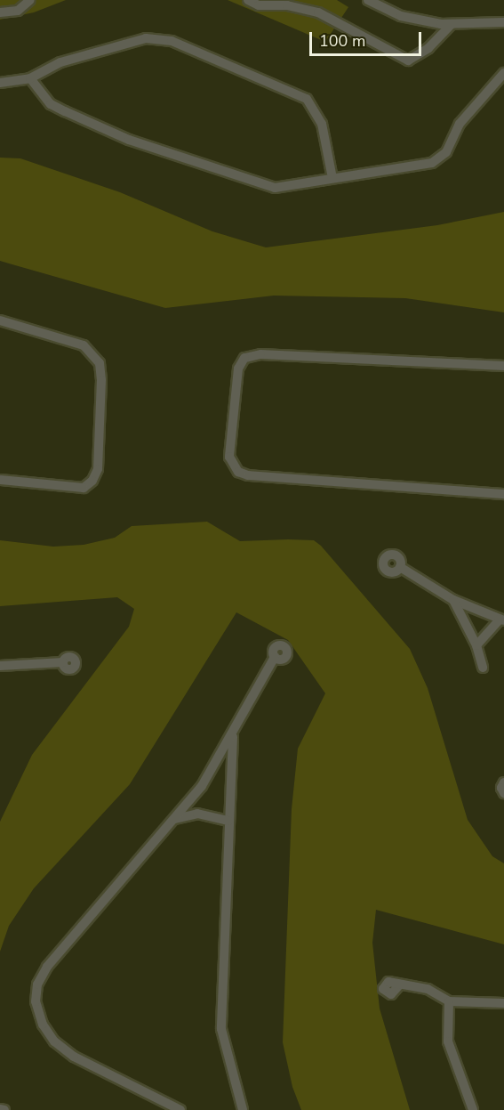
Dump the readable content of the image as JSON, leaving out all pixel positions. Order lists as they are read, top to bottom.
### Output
{
  "scale_bar": "100 m"
}
